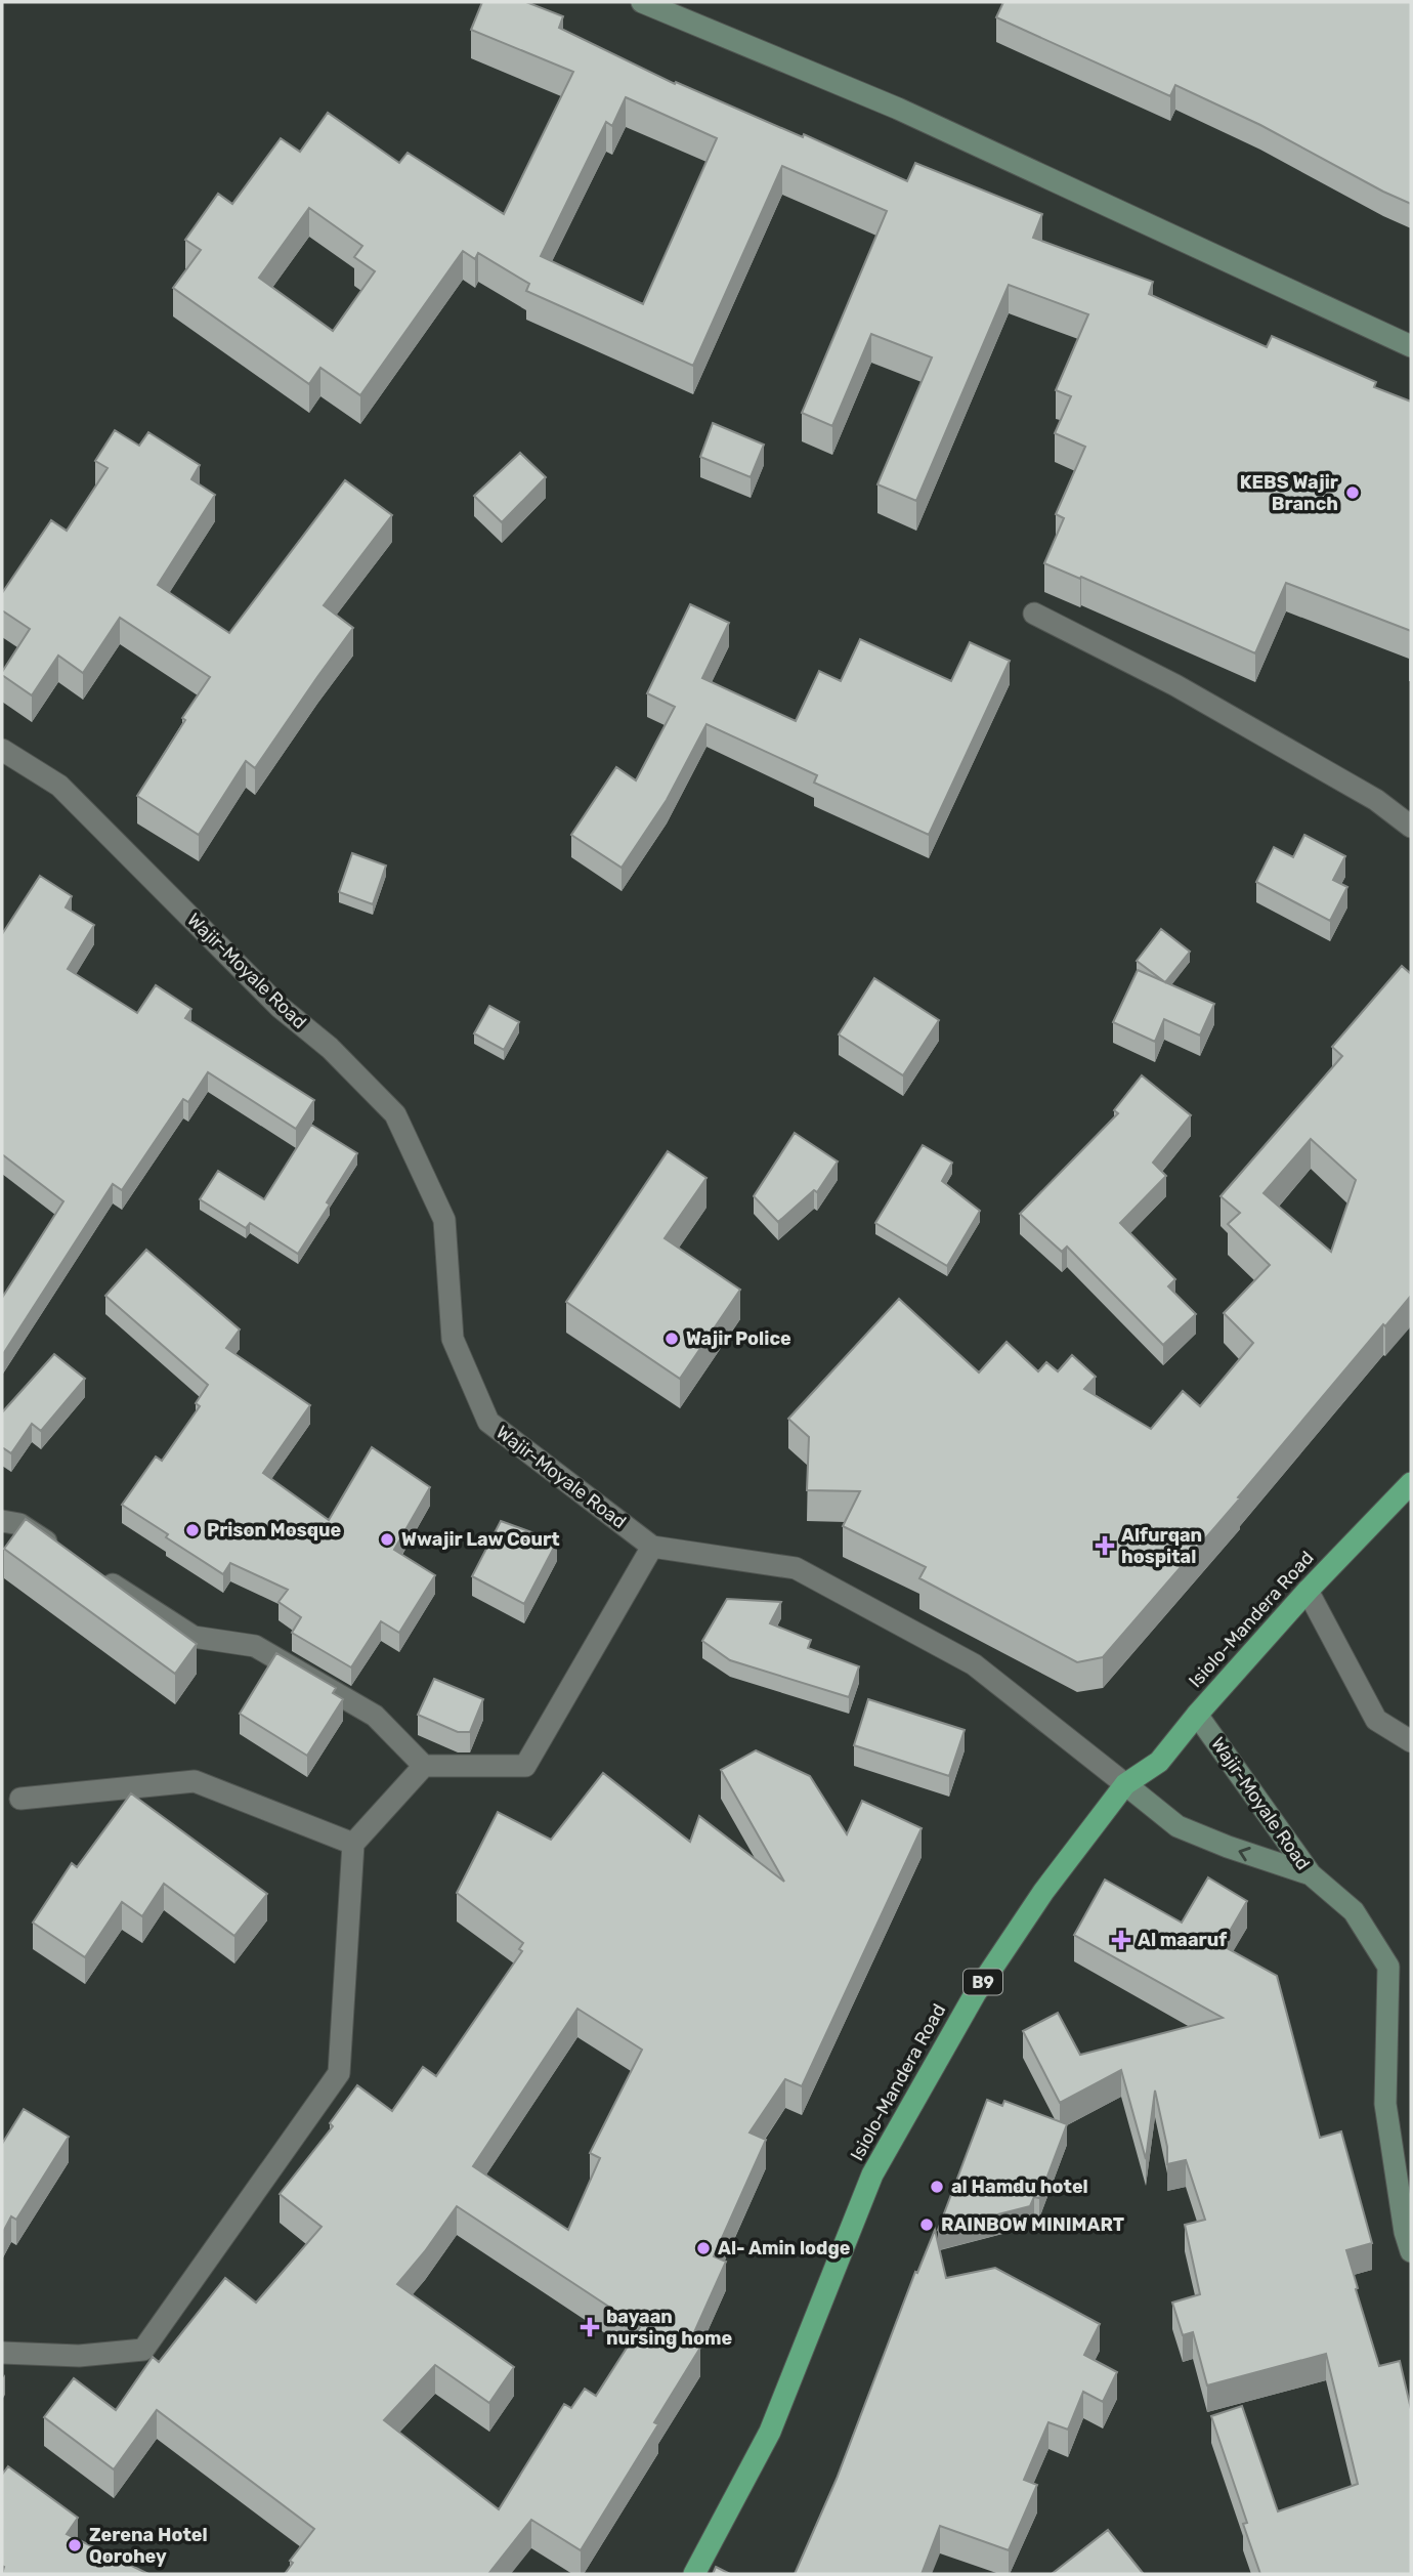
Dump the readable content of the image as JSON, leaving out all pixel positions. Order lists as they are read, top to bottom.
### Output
{
  "streets": {
    "highway": ["Isiolo-Mandera Road", "B9"],
    "street": ["Wajir-Moyale Road"]
  },
  "crossings": [
    ["Wajir-Moyale Road", "Isiolo-Mandera Road"]
  ],
  "places": {
    "other": [
      "KEBS Wajir Branch",
      "Wajir Police",
      "Prison Mosque",
      "Wwajir Law Court",
      "al Hamdu hotel",
      "RAINBOW MINIMART",
      "Al- Amin lodge",
      "Zerena Hotel Qorohey"
    ],
    "health": ["Alfurqan hospital", "Al maaruf", "bayaan nursing home"]
  }
}
